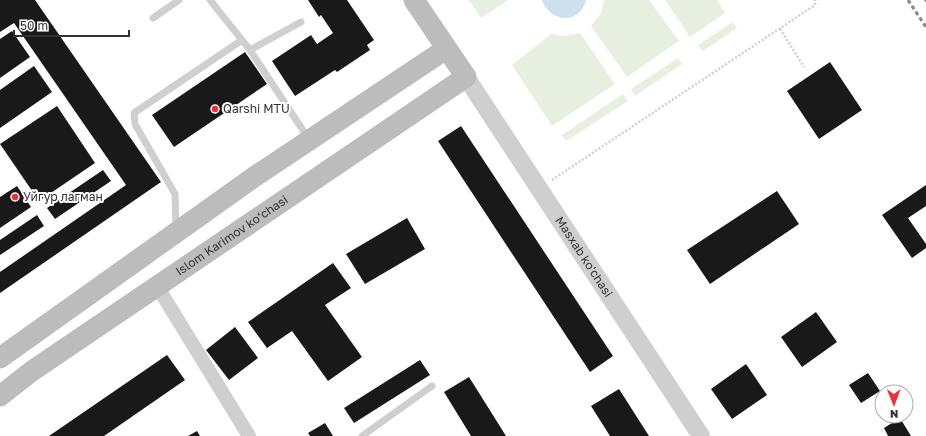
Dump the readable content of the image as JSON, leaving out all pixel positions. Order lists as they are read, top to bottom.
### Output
{
  "streets": {
    "main road": ["Islom Karimov ko‘chasi"],
    "street": ["Masxab ko'chasi"]
  },
  "crossings": [
    ["Islom Karimov ko‘chasi", "Masxab ko'chasi"]
  ],
  "places": ["Qarshi MTU", "Уйгур лагман"],
  "scale_bar": "50 m",
  "north": "bottom"
}
